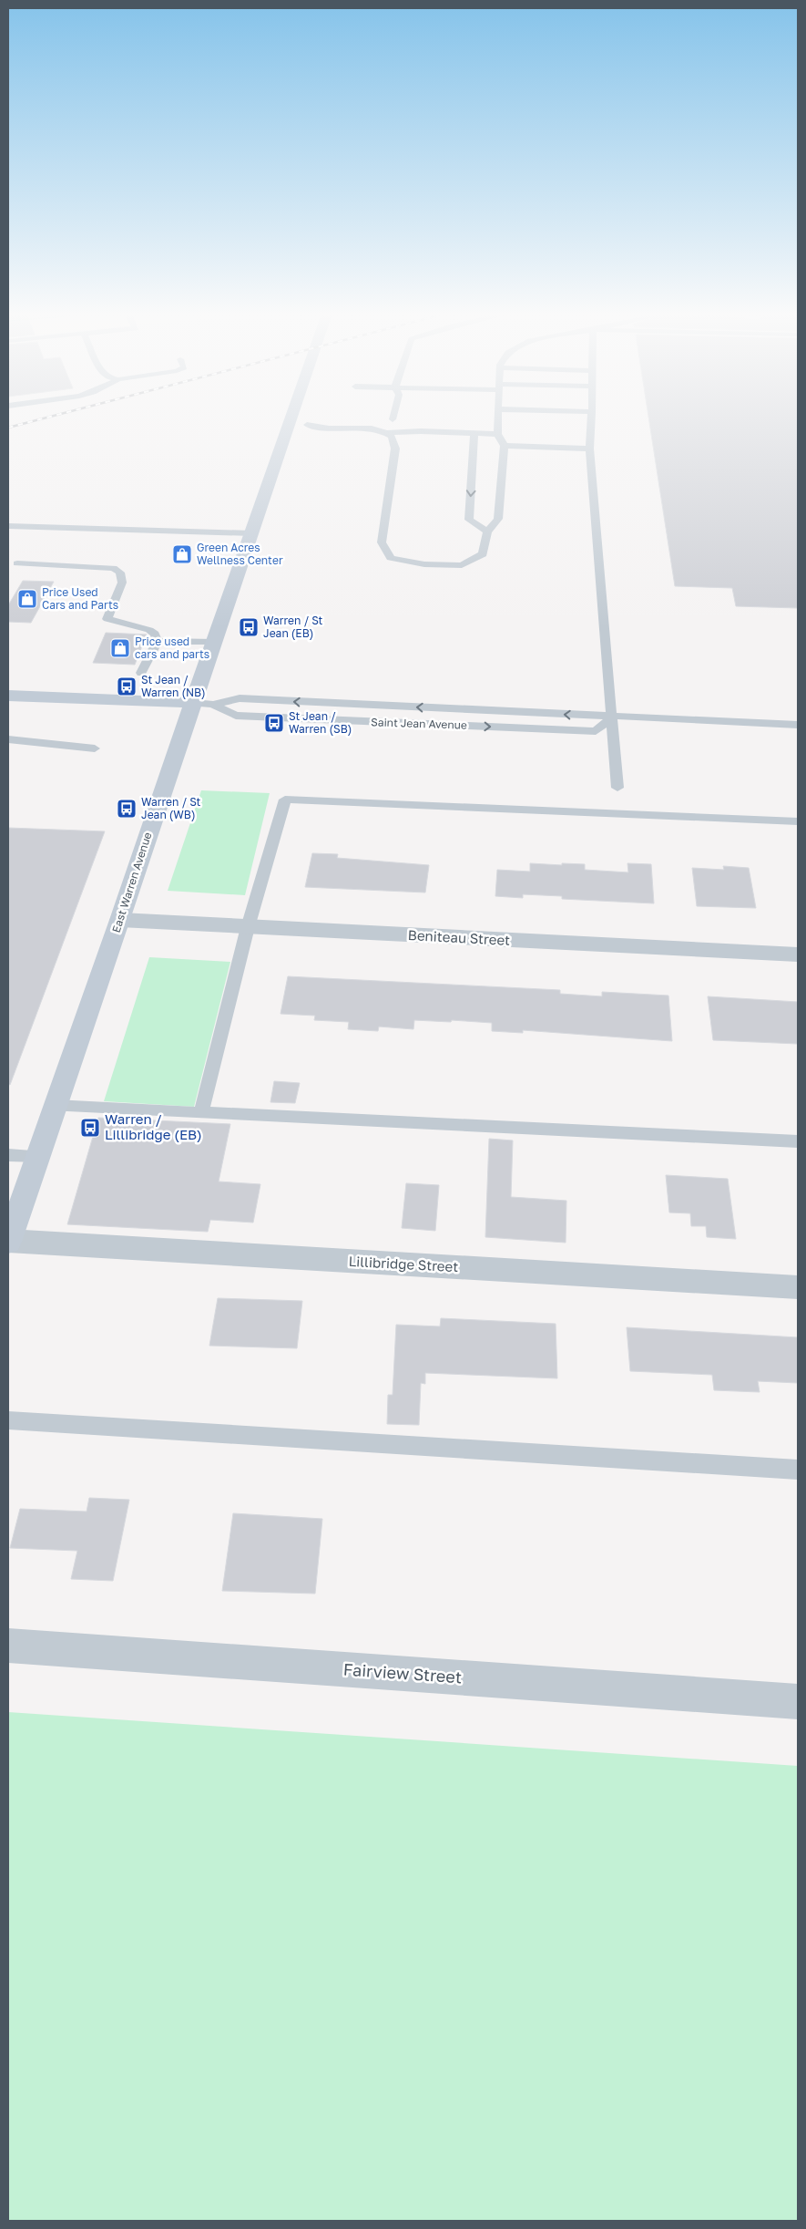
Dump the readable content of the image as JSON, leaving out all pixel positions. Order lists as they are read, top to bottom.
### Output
{
  "streets": {
    "main road": ["East Warren Avenue"],
    "street": ["Beniteau Street", "Lillibridge Street", "Fairview Street"],
    "lane": ["Saint Jean Avenue"]
  },
  "crossings": [
    ["Saint Jean Avenue", "East Warren Avenue"],
    ["East Warren Avenue", "Beniteau Street"],
    ["East Warren Avenue", "Lillibridge Street"]
  ],
  "places": {
    "shop": ["Green Acres Wellness Center", "Price Used Cars and Parts", "Price used cars and parts"],
    "bus stop": [
      "Warren / St Jean (EB)",
      "St Jean / Warren (NB)",
      "St Jean / Warren (SB)",
      "Warren / St Jean (WB)",
      "Warren / Lillibridge (EB)"
    ]
  }
}
